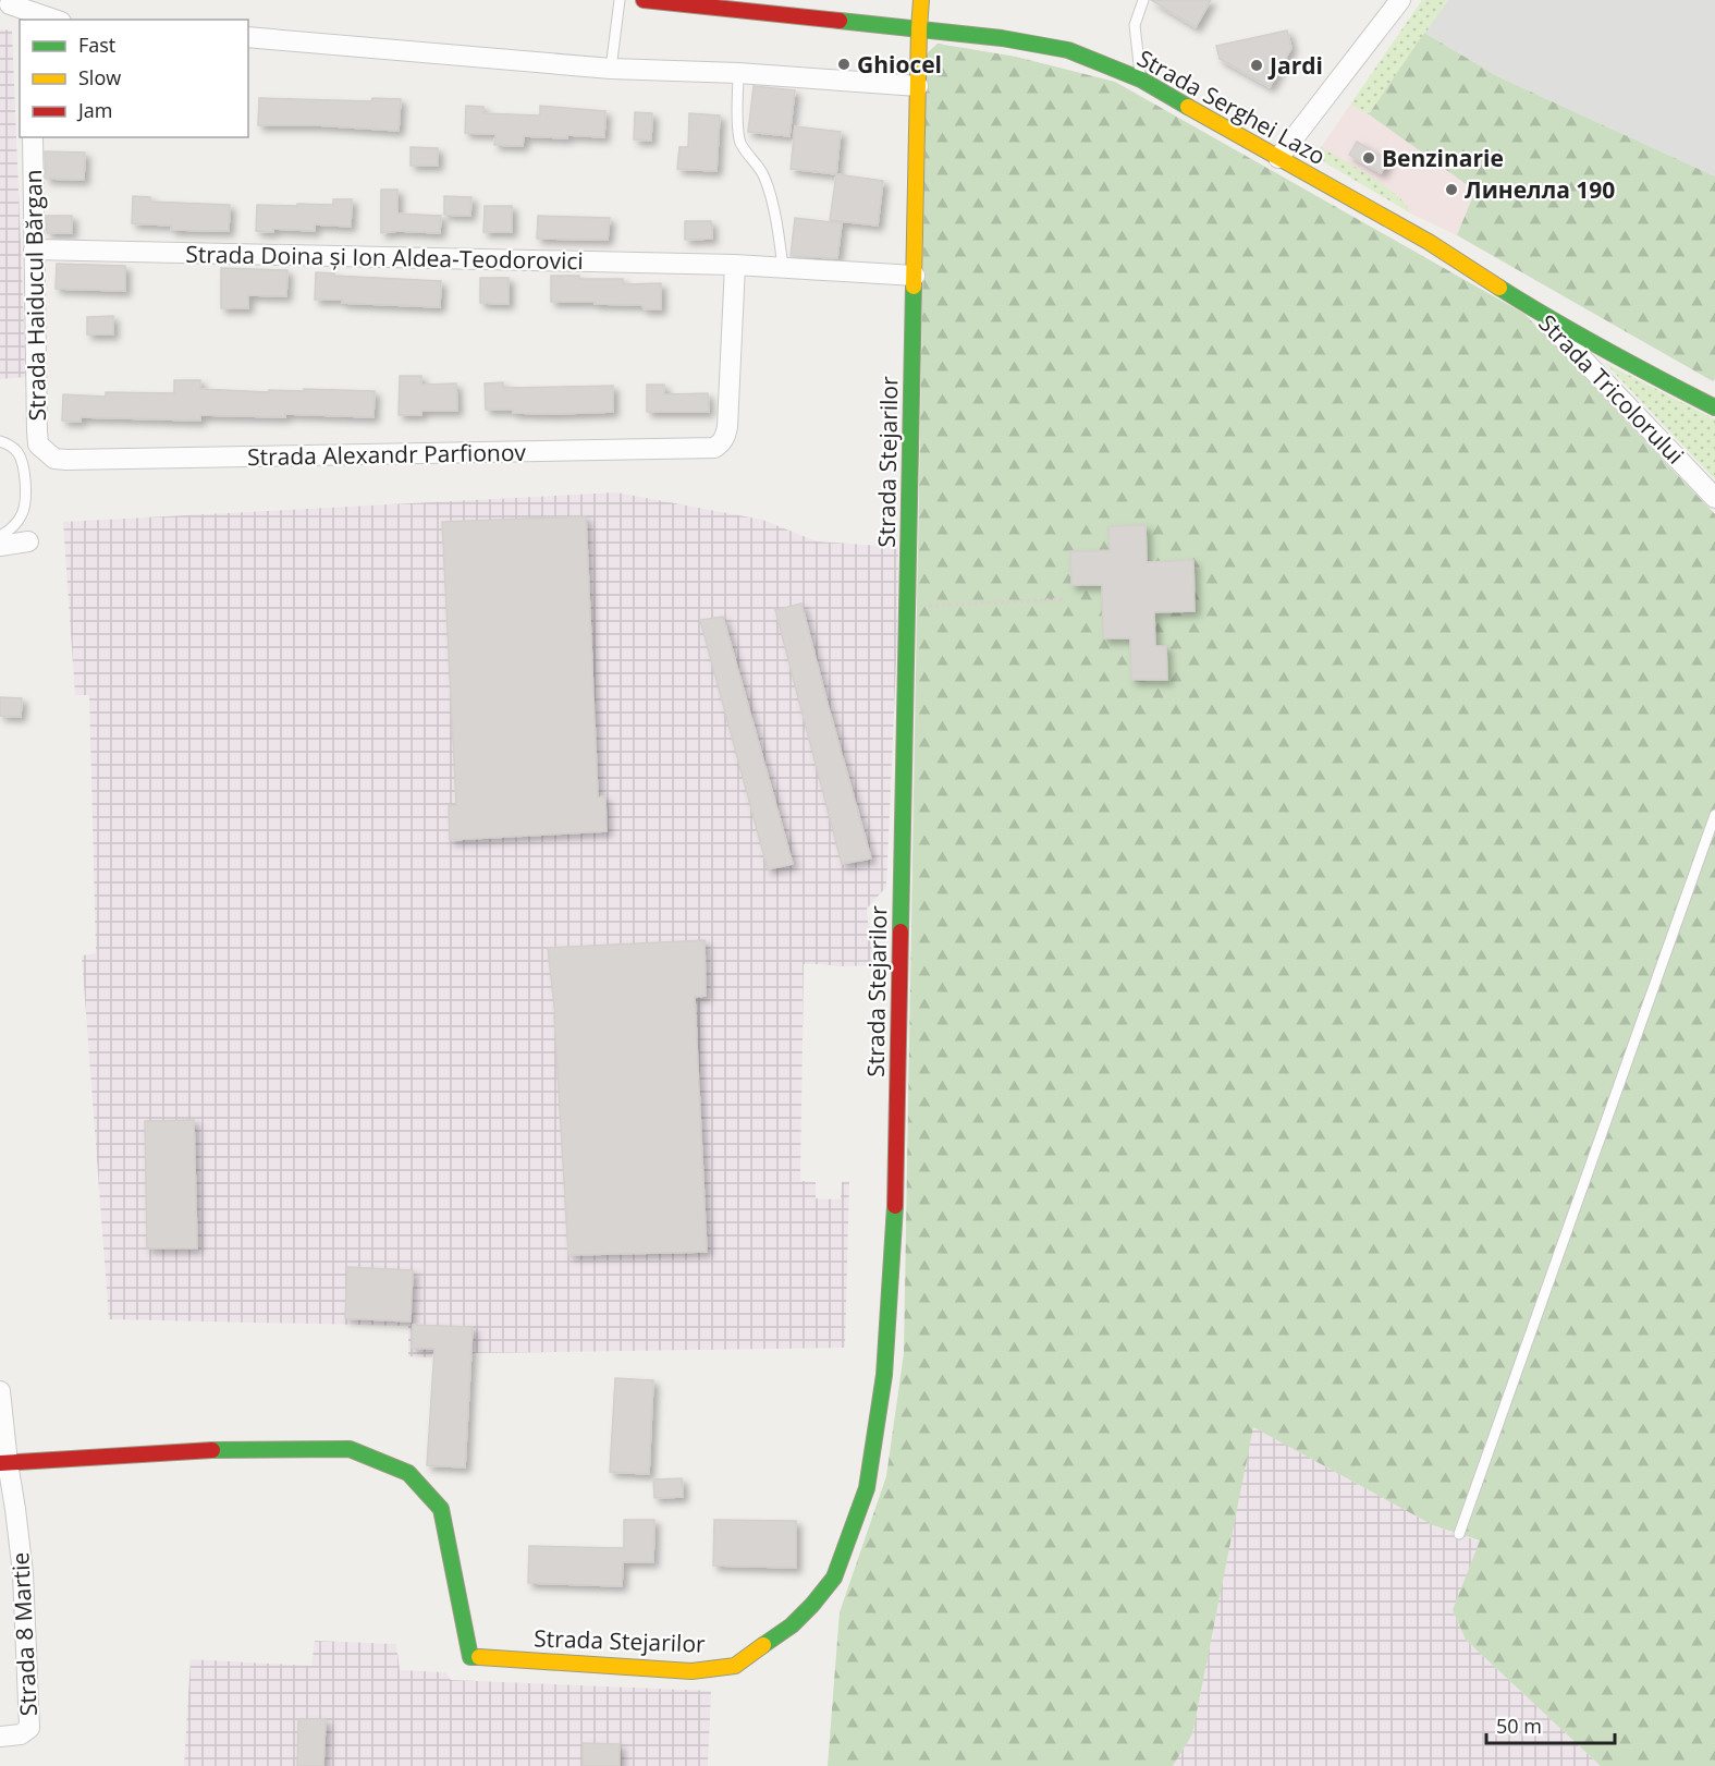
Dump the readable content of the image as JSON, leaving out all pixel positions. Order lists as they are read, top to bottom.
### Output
{
  "streets": {
    "street": [
      "Strada Serghei Lazo",
      "Strada Doina și Ion Aldea-Teodorovici",
      "Strada Haiducul Bărgan",
      "Strada Tricolorului",
      "Strada Alexandr Parfionov",
      "Strada Stejarilor",
      "Strada 8 Martie"
    ]
  },
  "crossings": [
    ["Strada Serghei Lazo", "Strada Tricolorului"],
    ["Strada Serghei Lazo", "Strada Stejarilor"],
    ["Strada Doina și Ion Aldea-Teodorovici", "Strada Haiducul Bărgan"],
    ["Strada Doina și Ion Aldea-Teodorovici", "Strada Alexandr Parfionov"],
    ["Strada Doina și Ion Aldea-Teodorovici", "Strada Stejarilor"],
    ["Strada Haiducul Bărgan", "Strada Alexandr Parfionov"],
    ["Strada Stejarilor", "Strada 8 Martie"]
  ],
  "places": [
    "Ghiocel",
    "Jardi",
    "Benzinarie",
    "Линелла 190"
  ],
  "legend": ["Fast", "Slow", "Jam"],
  "scale_bar": "50 m"
}
